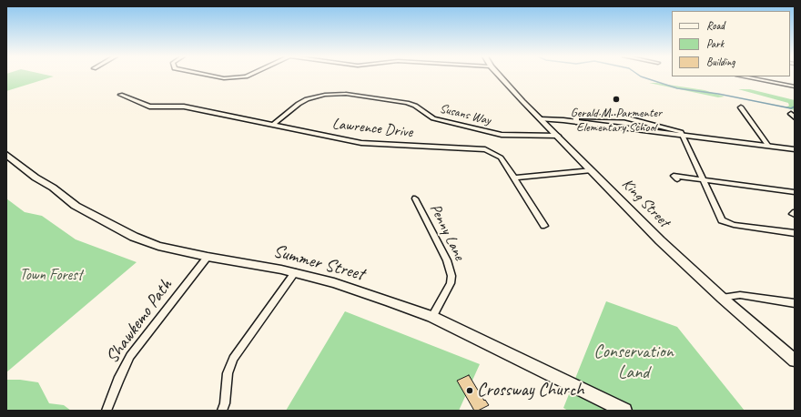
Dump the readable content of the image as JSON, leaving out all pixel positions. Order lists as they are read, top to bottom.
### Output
{
  "streets": {
    "main road": ["King Street", "Summer Street"],
    "street": [
      "Susans Way",
      "Lawrence Drive",
      "Penny Lane",
      "Shawkemo Path"
    ]
  },
  "crossings": [
    ["Susans Way", "Lawrence Drive"],
    ["Susans Way", "King Street"],
    ["Penny Lane", "Summer Street"],
    ["Summer Street", "Shawkemo Path"]
  ],
  "parks": ["Town Forest", "Conservation Land"],
  "places": ["Gerald M. Parmenter Elementary School", "Crossway Church"],
  "legend": ["Road", "Park", "Building"]
}
